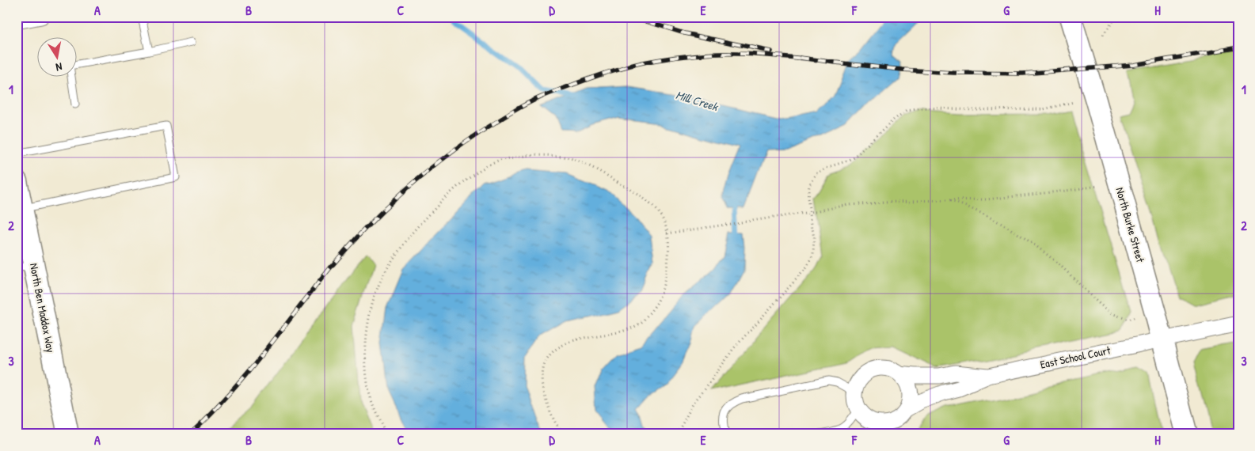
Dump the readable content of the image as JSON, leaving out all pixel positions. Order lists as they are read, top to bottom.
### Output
{
  "streets": {
    "street": ["North Burke Street", "North Ben Maddox Way", "East School Court"]
  },
  "crossings": [
    ["North Burke Street", "East School Court"]
  ],
  "water": ["Mill Creek"],
  "north": "bottom",
  "grid": {
    "columns": [
      "A",
      "B",
      "C",
      "D",
      "E",
      "F",
      "G",
      "H"
    ],
    "rows": ["1", "2", "3"]
  }
}
